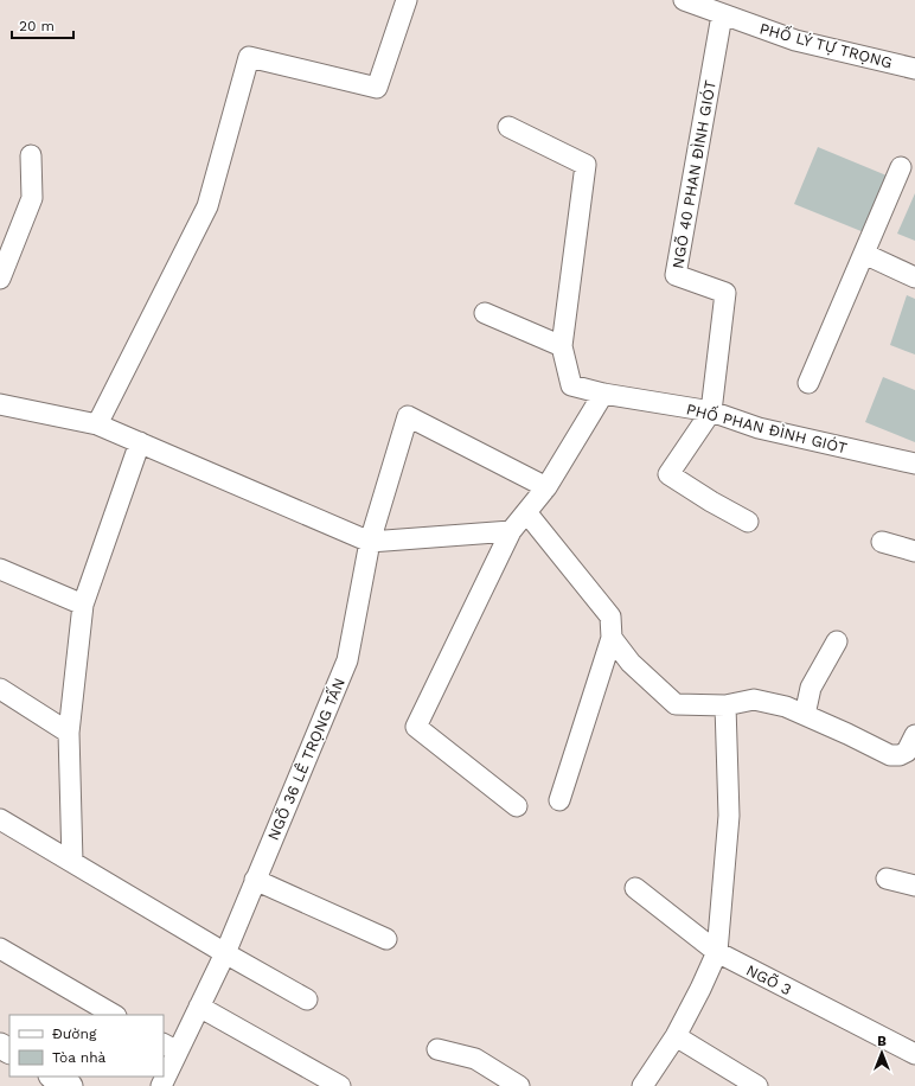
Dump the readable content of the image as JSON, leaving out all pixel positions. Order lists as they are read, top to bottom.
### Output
{
  "streets": {
    "street": [
      "PHỐ LÝ TỰ TRỌNG",
      "NGÕ 40 PHAN ĐÌNH GIÓT",
      "PHỐ PHAN ĐÌNH GIÓT",
      "NGÕ 36 LÊ TRỌNG TẤN",
      "NGÕ 3"
    ]
  },
  "crossings": [
    ["PHỐ LÝ TỰ TRỌNG", "NGÕ 40 PHAN ĐÌNH GIÓT"],
    ["NGÕ 40 PHAN ĐÌNH GIÓT", "PHỐ PHAN ĐÌNH GIÓT"]
  ],
  "legend": ["Đường", "Tòa nhà"],
  "scale_bar": "20 m",
  "north": "top"
}
